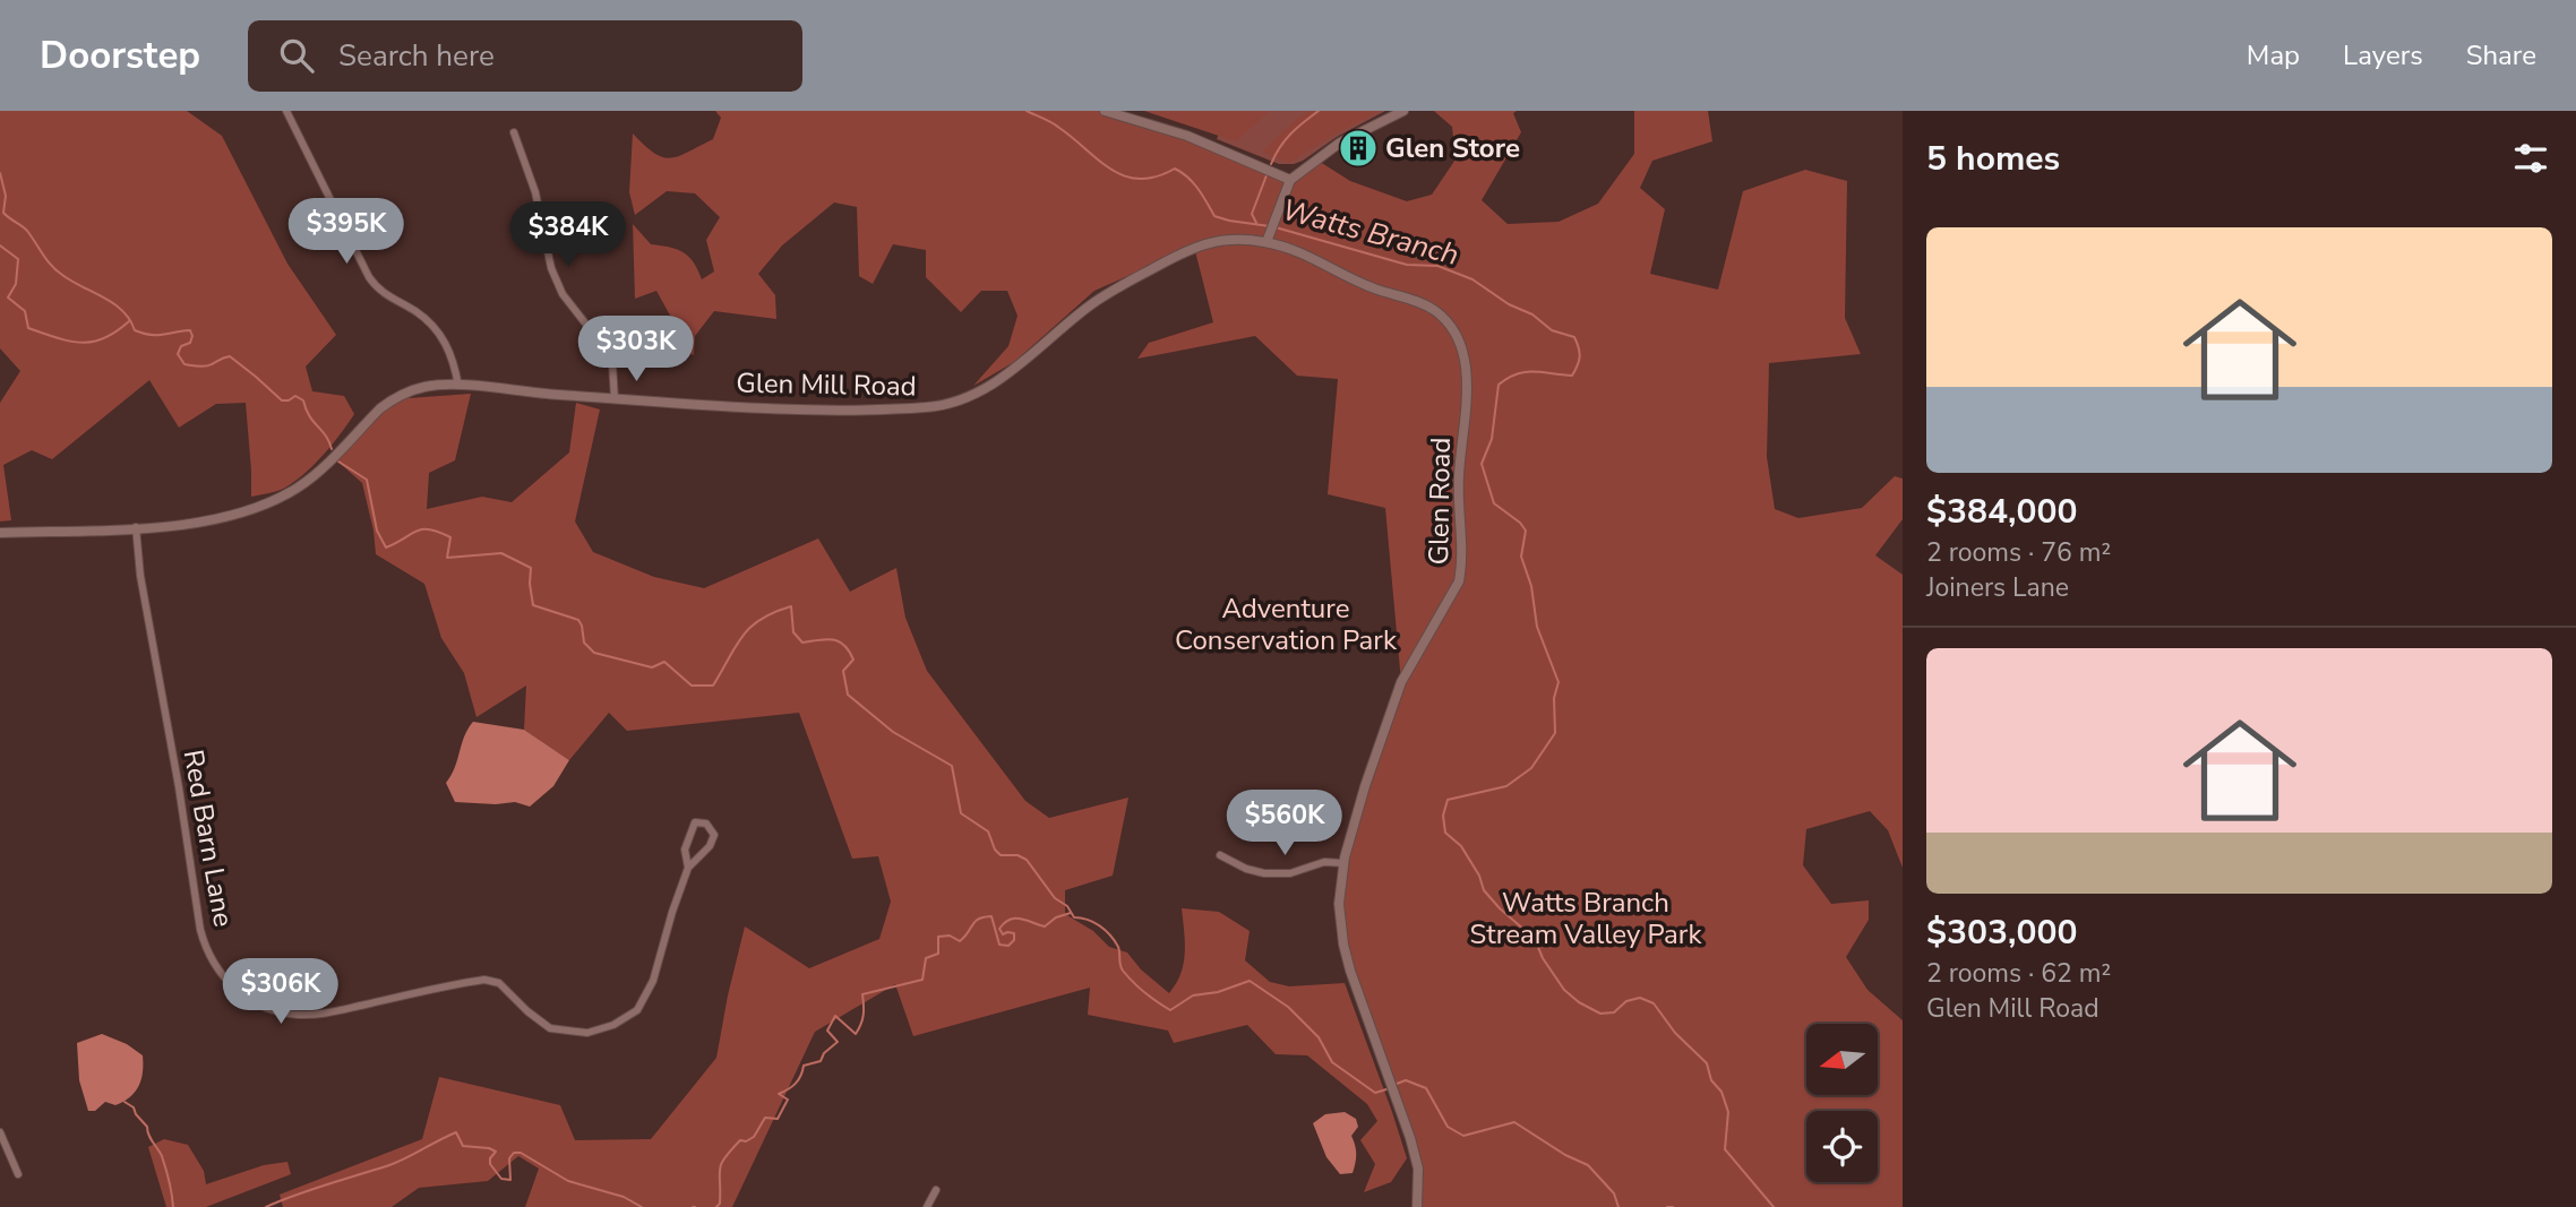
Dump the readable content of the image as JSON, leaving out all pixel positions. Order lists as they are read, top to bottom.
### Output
{
  "streets": {
    "main road": ["Glen Mill Road", "Glen Road"],
    "street": ["Red Barn Lane"]
  },
  "crossings": [
    ["Glen Mill Road", "Glen Road"],
    ["Glen Mill Road", "Red Barn Lane"]
  ],
  "water": ["Watts Branch"],
  "parks": ["Adventure Conservation Park", "Watts Branch Stream Valley Park"],
  "places": {
    "building": ["Glen Store"]
  },
  "north": "left",
  "page": {
    "header": "Doorstep",
    "search": "Search here",
    "nav": ["Map", "Layers", "Share"],
    "heading": "5 homes",
    "price": [
      "$395K",
      "$384K",
      "$303K",
      "$560K",
      "$306K"
    ],
    "list": [
      {
        "name": "$384,000",
        "note": "2 rooms · 76 m² · Joiners Lane"
      },
      {
        "name": "$303,000",
        "note": "2 rooms · 62 m² · Glen Mill Road"
      }
    ]
  }
}
